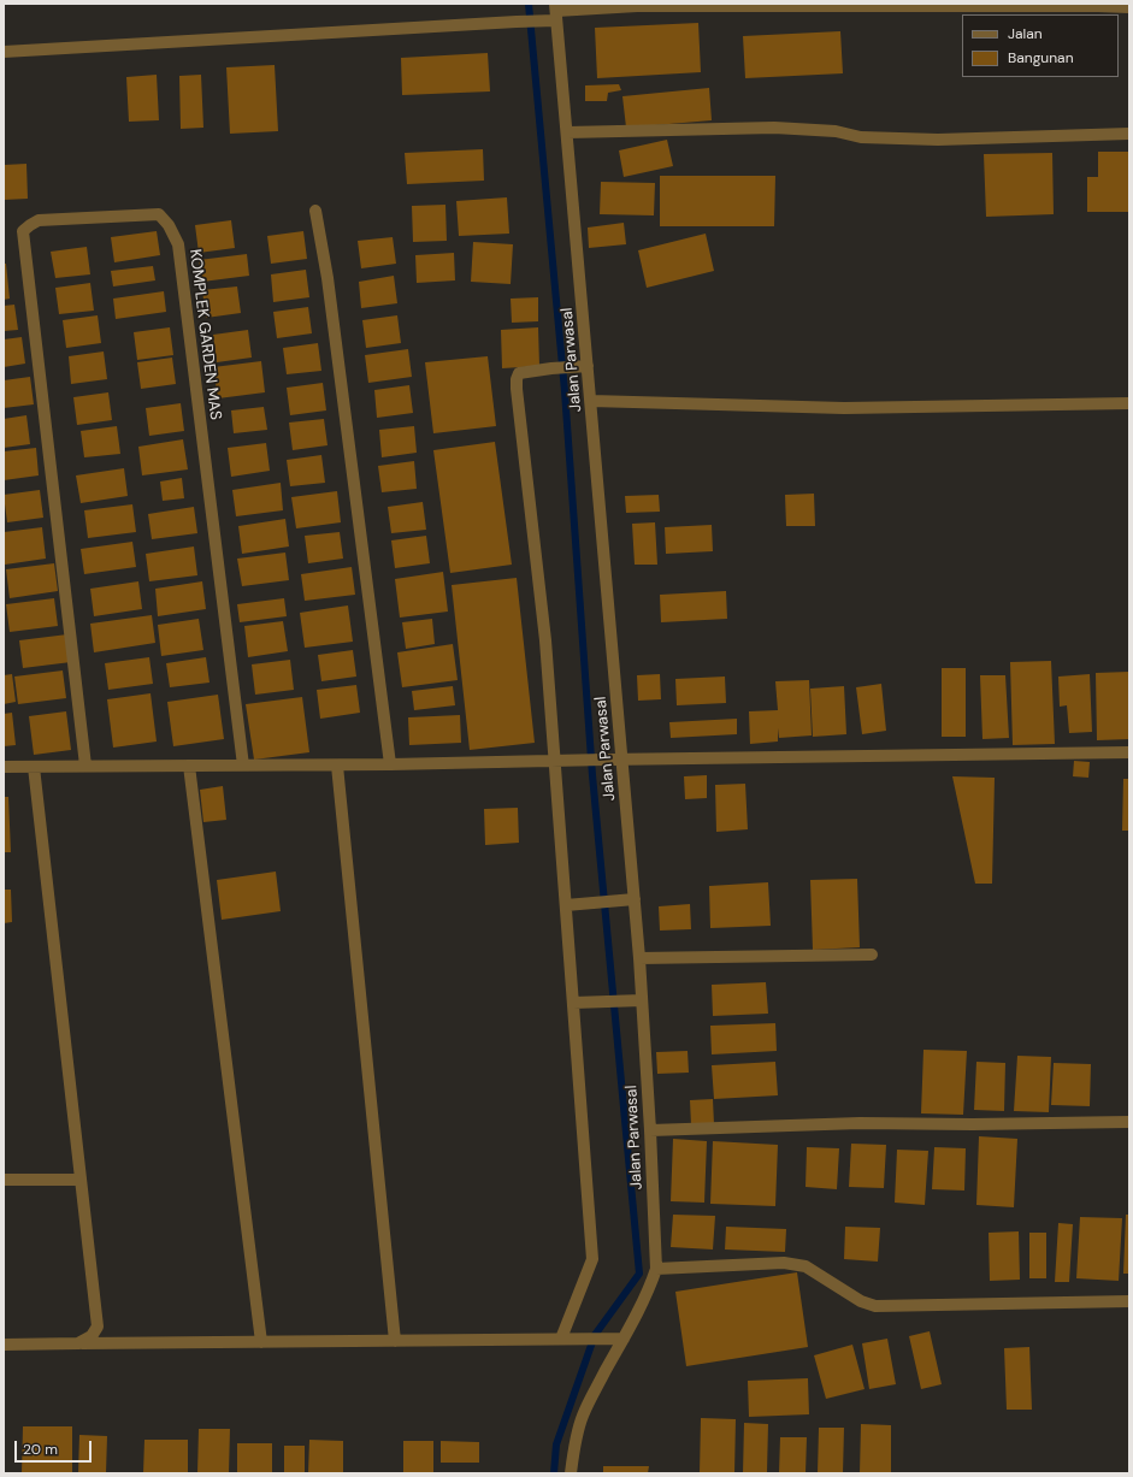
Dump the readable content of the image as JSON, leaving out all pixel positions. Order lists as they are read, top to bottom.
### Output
{
  "streets": {
    "street": ["KOMPLEK GARDEN MAS", "Jalan Parwasal"]
  },
  "legend": ["Jalan", "Bangunan"],
  "scale_bar": "20 m"
}
